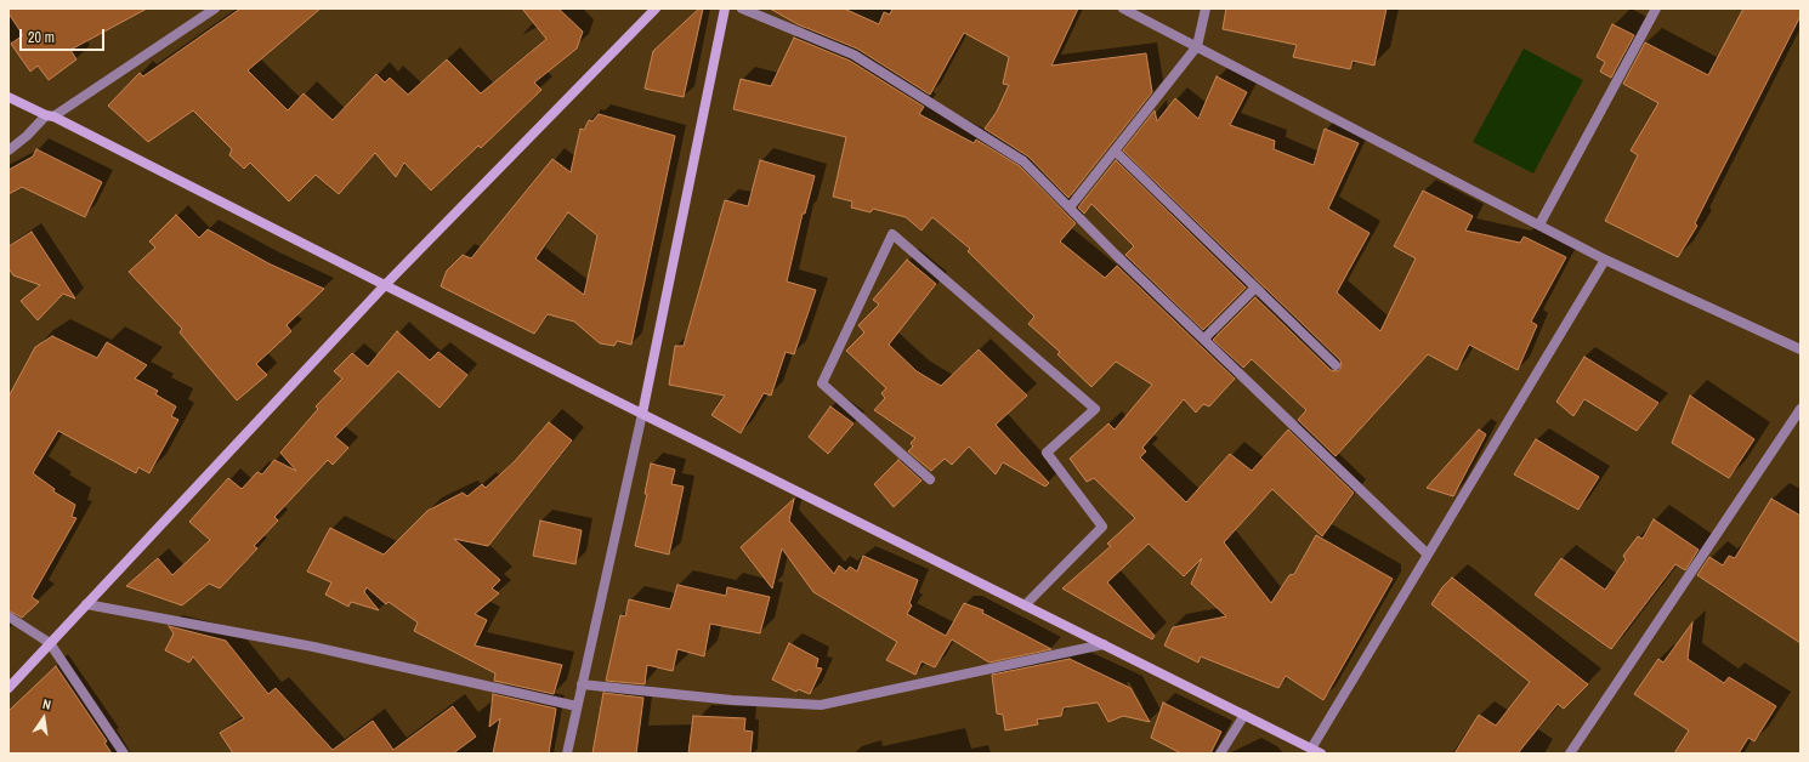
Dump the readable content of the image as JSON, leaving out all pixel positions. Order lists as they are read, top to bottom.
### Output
{
  "scale_bar": "20 m",
  "north": "top"
}
